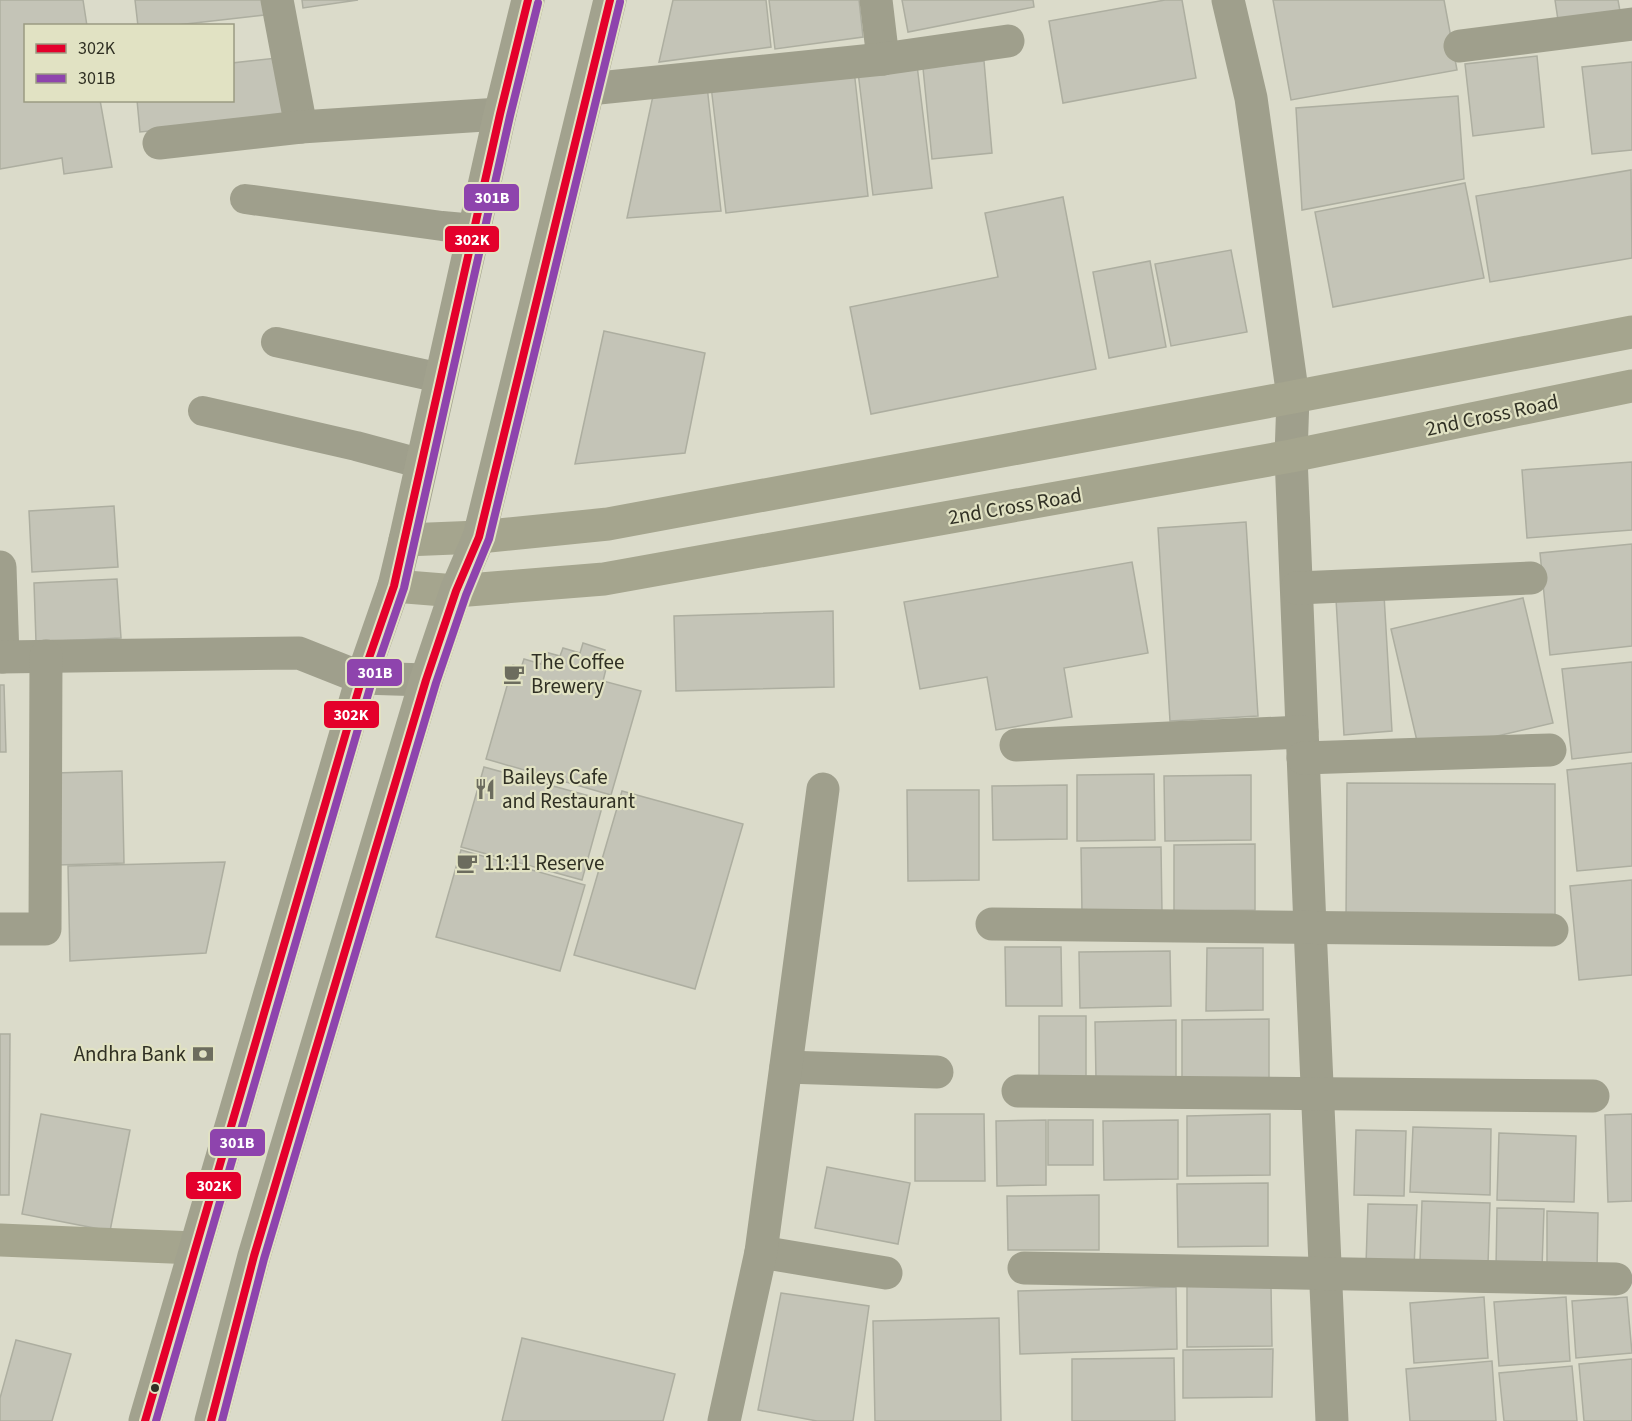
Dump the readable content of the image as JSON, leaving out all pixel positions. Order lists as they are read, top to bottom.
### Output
{
  "streets": {
    "street": ["2nd Cross Road"]
  },
  "places": {
    "cafe": ["The Coffee Brewery", "11:11 Reserve"],
    "restaurant": ["Baileys Cafe and Restaurant"],
    "bank": ["Andhra Bank"]
  },
  "lines": ["transit line 302K", "transit line 301B"],
  "legend": ["302K", "301B"]
}
